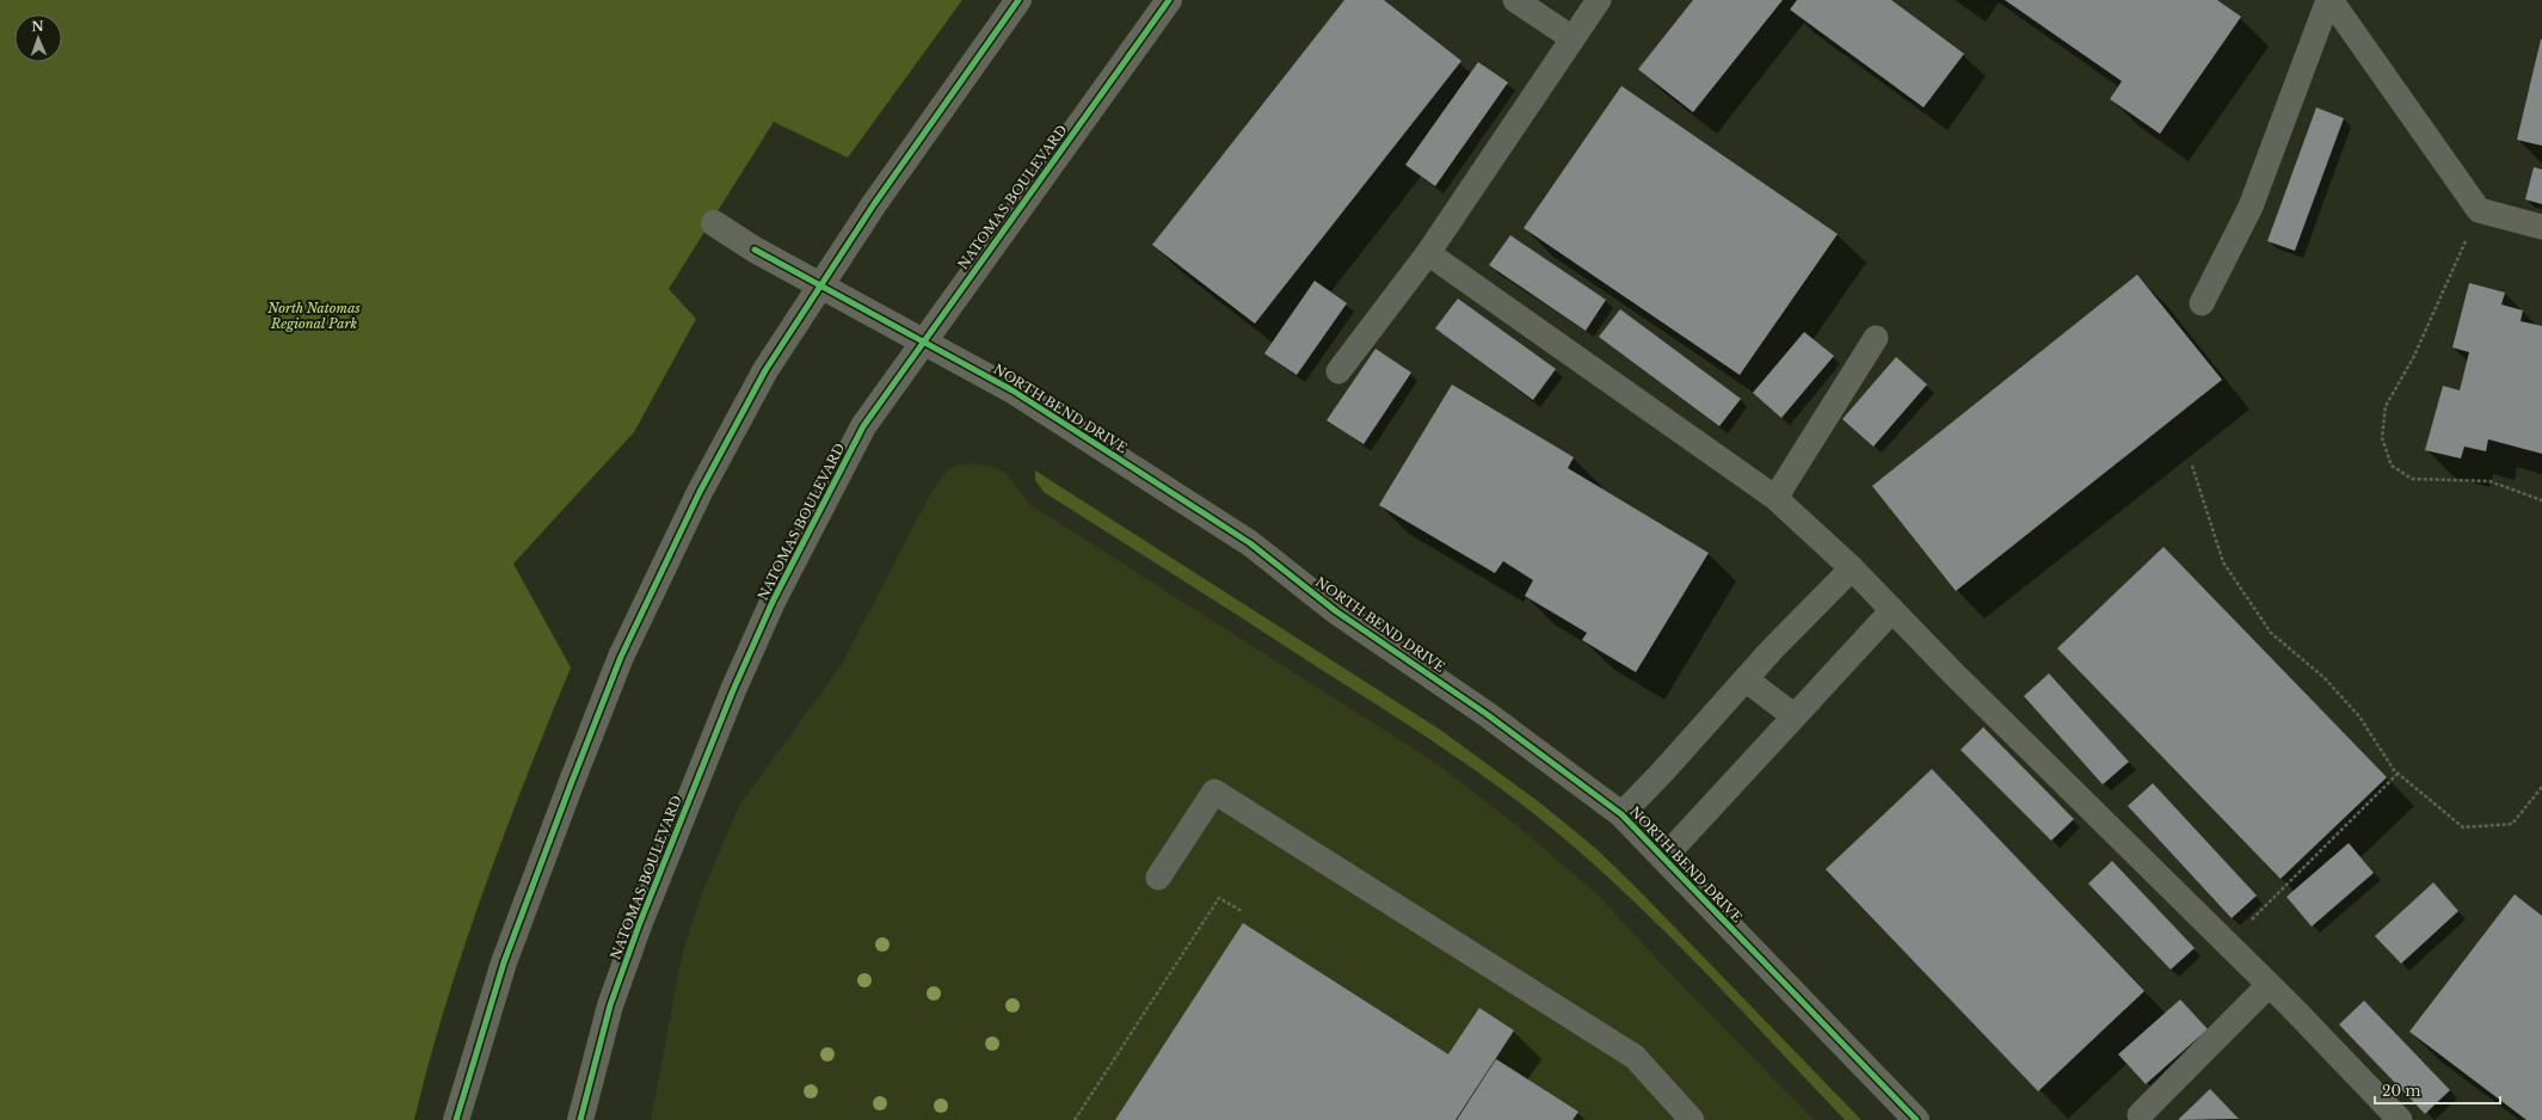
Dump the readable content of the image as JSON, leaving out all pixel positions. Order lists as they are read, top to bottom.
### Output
{
  "streets": {
    "main road": ["NATOMAS BOULEVARD", "NORTH BEND DRIVE"]
  },
  "crossings": [
    ["NATOMAS BOULEVARD", "NORTH BEND DRIVE"]
  ],
  "parks": ["North Natomas Regional Park"],
  "scale_bar": "20 m",
  "north": "top"
}
